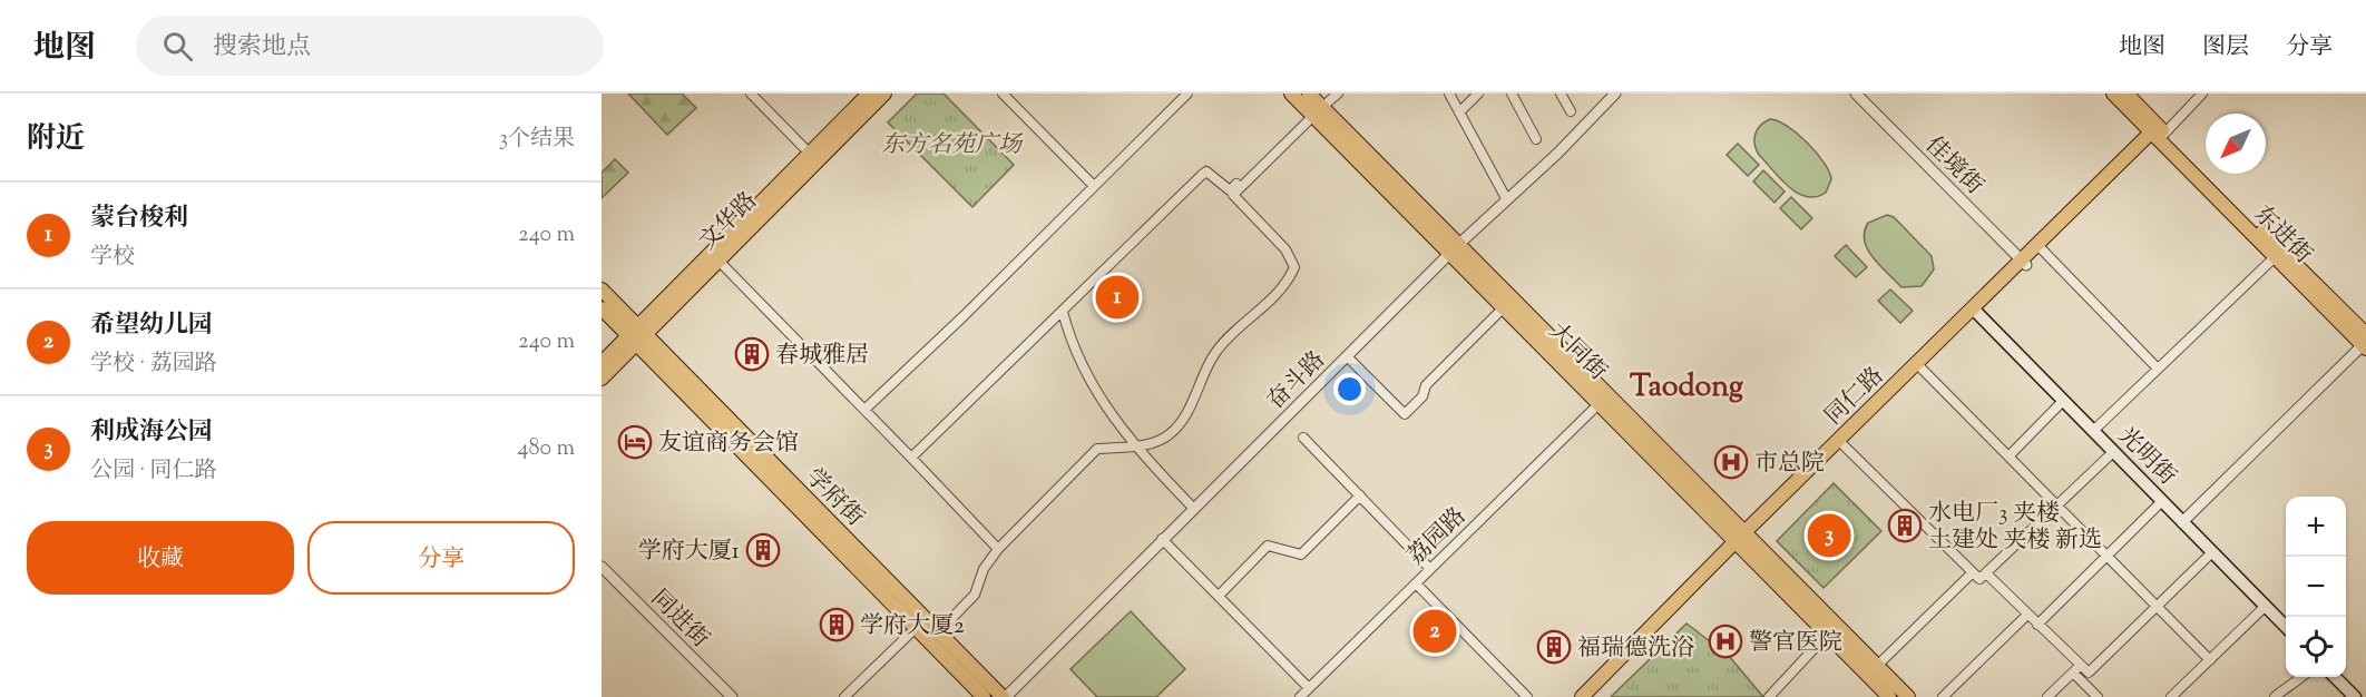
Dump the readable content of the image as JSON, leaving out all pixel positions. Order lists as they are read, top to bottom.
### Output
{
  "streets": {
    "main road": [
      "文华路",
      "东进街",
      "大同街",
      "同仁路",
      "光明街",
      "学府街"
    ],
    "street": [
      "佳境街",
      "奋斗路",
      "荔园路",
      "同进街"
    ]
  },
  "crossings": [
    ["佳境街", "同仁路"],
    ["文华路", "学府街"],
    ["东进街", "同仁路"],
    ["大同街", "奋斗路"],
    ["大同街", "同仁路"],
    ["大同街", "荔园路"],
    ["奋斗路", "学府街"],
    ["同仁路", "光明街"]
  ],
  "districts": ["Taodong"],
  "parks": ["东方名苑广场"],
  "places": {
    "building": [
      "春城雅居",
      "水电厂3 夹楼 土建处 夹楼 新选",
      "学府大厦1",
      "学府大厦2",
      "福瑞德洗浴"
    ],
    "hotel": ["友谊商务会馆"],
    "hospital": ["市总院", "警官医院"]
  },
  "north": "bottom left",
  "page": {
    "header": "地图",
    "search": "搜索地点",
    "nav": ["地图", "图层", "分享"],
    "heading": ["附近", "3个结果"],
    "list": [
      {
        "mark": "1",
        "name": "蒙台梭利",
        "note": "学校",
        "value": "240 m"
      },
      {
        "mark": "2",
        "name": "希望幼儿园",
        "note": "学校 · 荔园路",
        "value": "240 m"
      },
      {
        "mark": "3",
        "name": "利成海公园",
        "note": "公园 · 同仁路",
        "value": "480 m"
      }
    ],
    "pins": ["1", "3", "2"],
    "map_buttons": ["+", "−"],
    "buttons": ["收藏", "分享"]
  }
}
